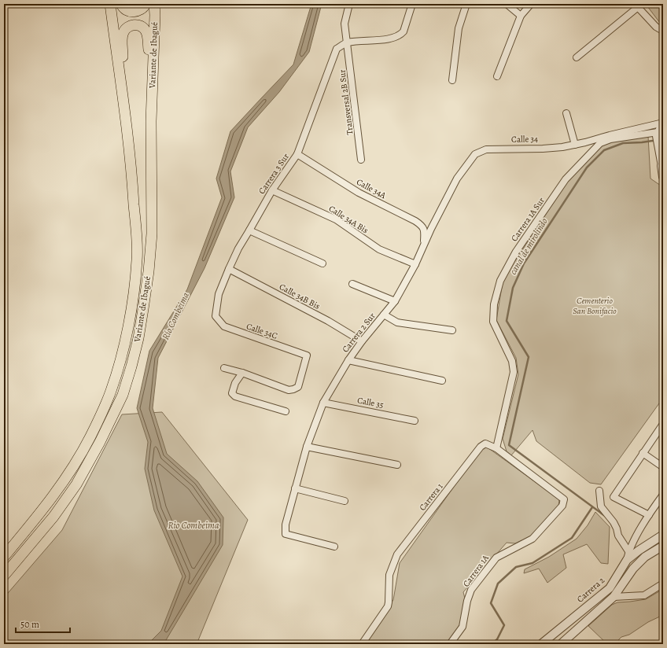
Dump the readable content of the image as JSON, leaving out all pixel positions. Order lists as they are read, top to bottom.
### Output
{
  "streets": {
    "highway": ["Variante de Ibagué"],
    "street": [
      "Transversal 2B Sur",
      "Calle 34",
      "Carrera 3 Sur",
      "Calle 34A",
      "Calle 34A Bis",
      "Carrera 1A Sur",
      "Calle 34B Bis",
      "Calle 34C",
      "Carrera 2 Sur",
      "Calle 35",
      "Carrera 1",
      "Carrera 1A",
      "Carrera 2"
    ]
  },
  "crossings": [
    ["Transversal 2B Sur", "Carrera 3 Sur"],
    ["Calle 34", "Carrera 2 Sur"],
    ["Carrera 3 Sur", "Calle 34A"],
    ["Carrera 3 Sur", "Calle 34A Bis"],
    ["Carrera 3 Sur", "Calle 34B Bis"],
    ["Carrera 3 Sur", "Calle 34C"],
    ["Calle 34A", "Carrera 2 Sur"],
    ["Calle 34A Bis", "Carrera 2 Sur"],
    ["Carrera 1A Sur", "Carrera 1"],
    ["Carrera 1A Sur", "Carrera 1A"],
    ["Calle 34B Bis", "Carrera 2 Sur"],
    ["Carrera 2 Sur", "Calle 35"],
    ["Carrera 1", "Carrera 1A"]
  ],
  "water": ["canal de mirolindo", "Río Combeima", "Rio Combeima"],
  "parks": ["Cementerio San Bonifacio"],
  "scale_bar": "50 m"
}
